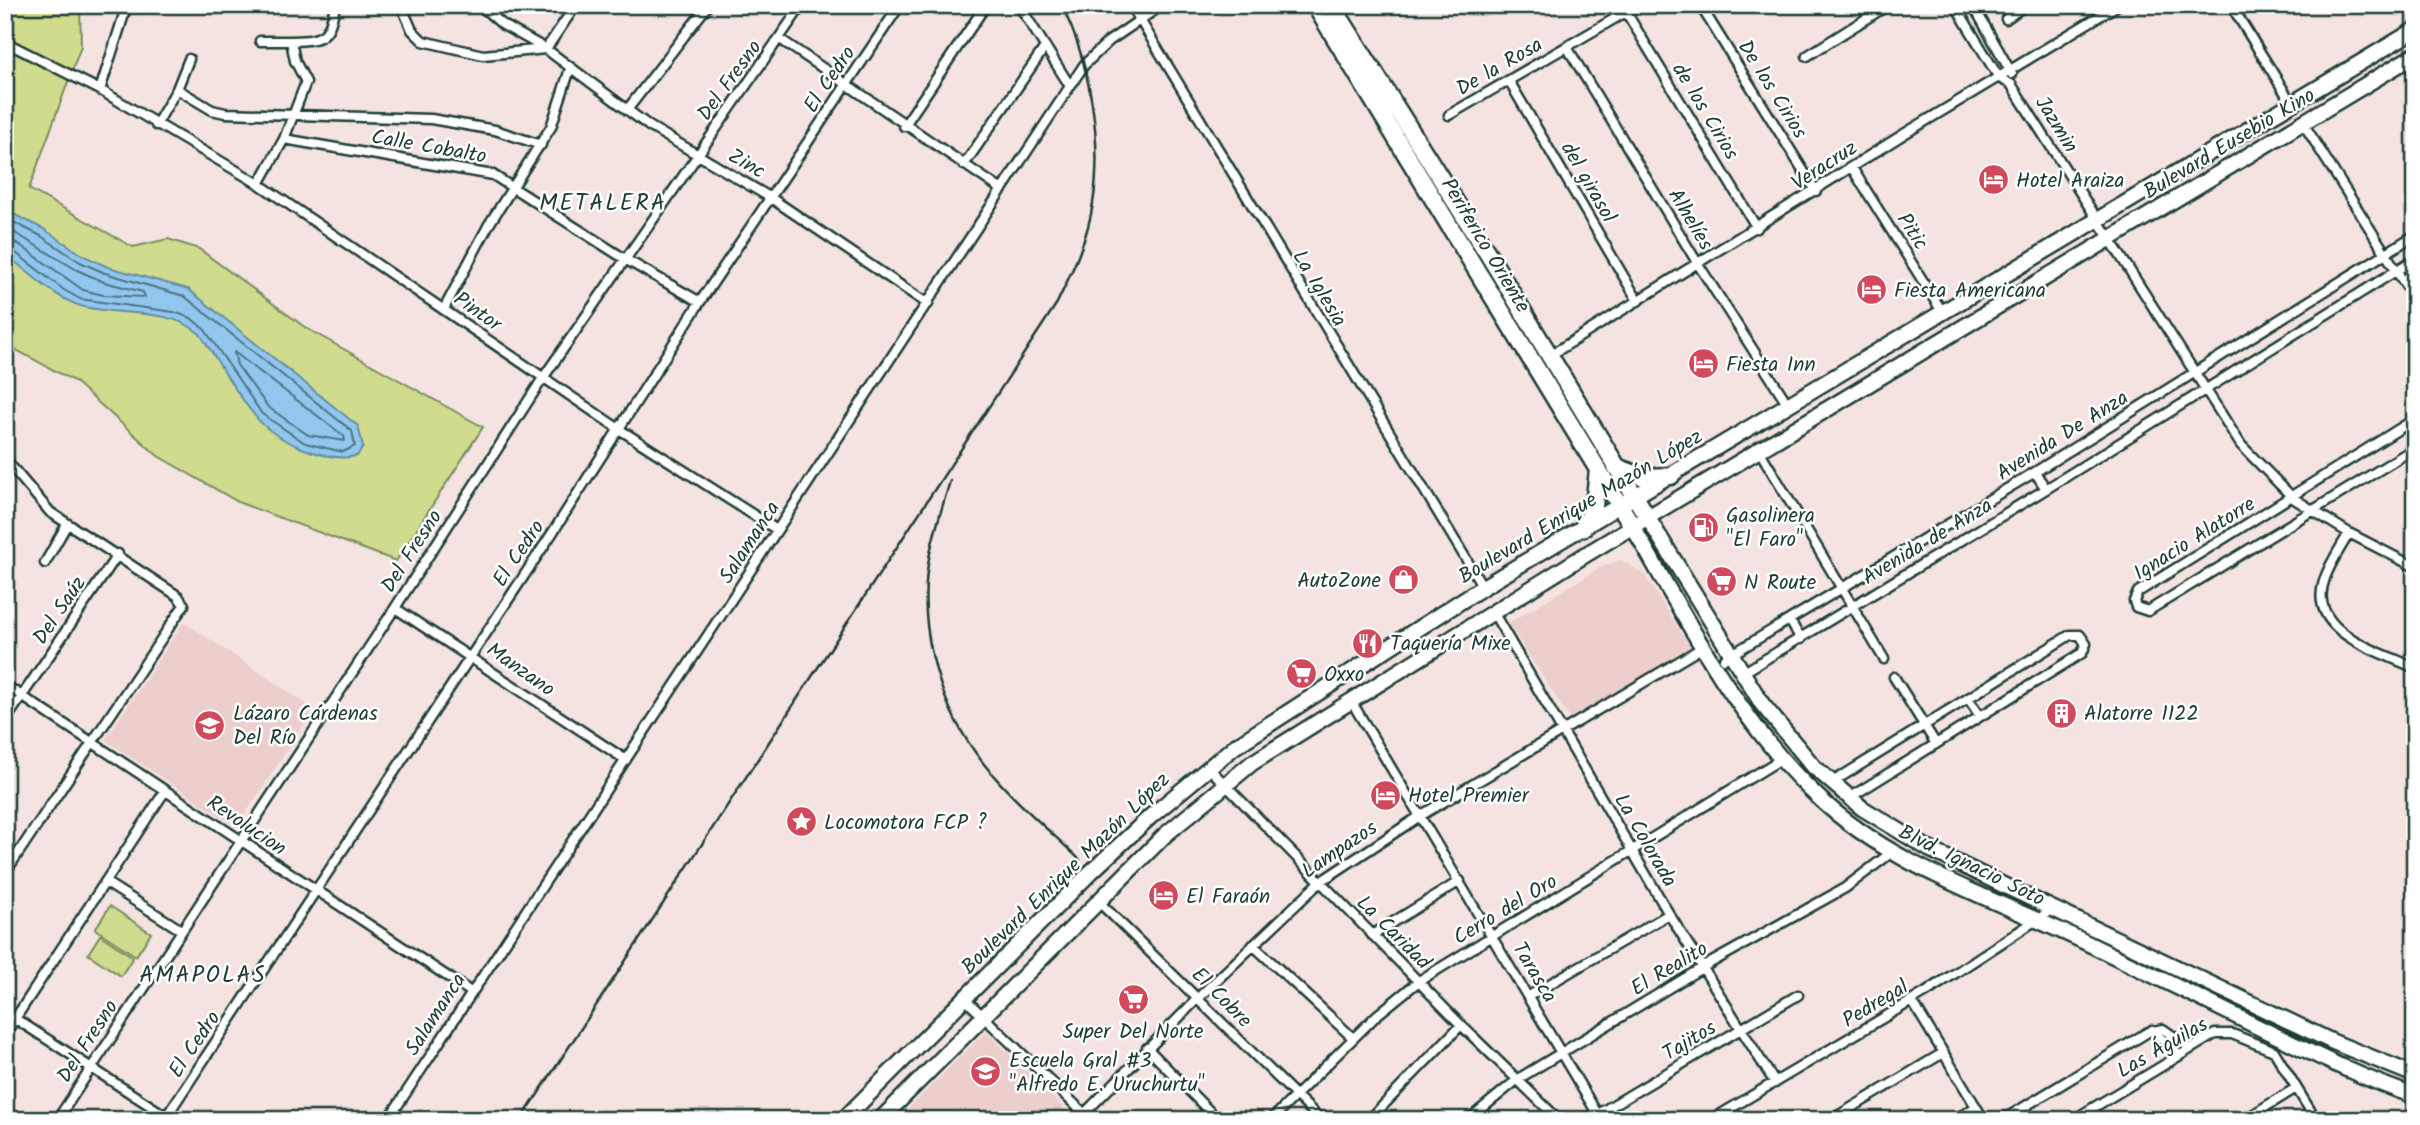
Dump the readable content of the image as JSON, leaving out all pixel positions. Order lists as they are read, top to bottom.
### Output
{
  "streets": {
    "highway": ["Periferico Oriente"],
    "main road": ["Bulevard Eusebio Kino", "Boulevard Enrique Mazón López", "Blvd. Ignacio Soto"],
    "street": [
      "De la Rosa",
      "El Cedro",
      "Del Fresno",
      "De los Cirios",
      "de los Cirios",
      "Jazmin",
      "Calle Cobalto",
      "Zinc",
      "Veracruz",
      "del girasol",
      "Alhelíes",
      "Pitic",
      "La Iglesia",
      "Pintor",
      "Avenida De Anza",
      "Ignacio Alatorre",
      "Avenida de Anza",
      "Salamanca",
      "Del Saúz",
      "Manzano",
      "Revolucion",
      "La Colorada",
      "Lampazos",
      "Cerro del Oro",
      "La Caridad",
      "El Realito",
      "Tarasca",
      "El Cobre",
      "Pedregal",
      "Tajitos",
      "Las Águilas"
    ]
  },
  "crossings": [
    ["De la Rosa", "de los Cirios"],
    ["De la Rosa", "del girasol"],
    ["De la Rosa", "Alhelíes"],
    ["El Cedro", "Calle Cobalto"],
    ["El Cedro", "Zinc"],
    ["El Cedro", "Pintor"],
    ["El Cedro", "Manzano"],
    ["El Cedro", "Revolucion"],
    ["Del Fresno", "Calle Cobalto"],
    ["Del Fresno", "Zinc"],
    ["Del Fresno", "Pintor"],
    ["Del Fresno", "Manzano"],
    ["Del Fresno", "Revolucion"],
    ["De los Cirios", "Veracruz"],
    ["de los Cirios", "Veracruz"],
    ["Jazmin", "Bulevard Eusebio Kino"],
    ["Jazmin", "Veracruz"],
    ["Jazmin", "Avenida De Anza"],
    ["Jazmin", "Boulevard Enrique Mazón López"],
    ["Jazmin", "Ignacio Alatorre"],
    ["Jazmin", "Avenida de Anza"],
    ["Bulevard Eusebio Kino", "Boulevard Enrique Mazón López"],
    ["Bulevard Eusebio Kino", "Blvd. Ignacio Soto"],
    ["Zinc", "Salamanca"],
    ["Veracruz", "del girasol"],
    ["Veracruz", "Alhelíes"],
    ["Veracruz", "Pitic"],
    ["Veracruz", "Periferico Oriente"],
    ["Alhelíes", "Boulevard Enrique Mazón López"],
    ["Pitic", "Boulevard Enrique Mazón López"],
    ["Periferico Oriente", "Boulevard Enrique Mazón López"],
    ["La Iglesia", "Boulevard Enrique Mazón López"],
    ["La Iglesia", "Salamanca"],
    ["Pintor", "Salamanca"],
    ["Avenida De Anza", "Blvd. Ignacio Soto"],
    ["Boulevard Enrique Mazón López", "La Colorada"],
    ["Boulevard Enrique Mazón López", "Blvd. Ignacio Soto"],
    ["Boulevard Enrique Mazón López", "La Caridad"],
    ["Boulevard Enrique Mazón López", "Tarasca"],
    ["Boulevard Enrique Mazón López", "El Cobre"],
    ["Avenida de Anza", "Blvd. Ignacio Soto"],
    ["Salamanca", "Manzano"],
    ["Salamanca", "Revolucion"],
    ["Del Saúz", "Revolucion"],
    ["La Colorada", "Lampazos"],
    ["La Colorada", "Cerro del Oro"],
    ["La Colorada", "El Realito"],
    ["La Colorada", "Pedregal"],
    ["La Colorada", "Tajitos"],
    ["Lampazos", "Blvd. Ignacio Soto"],
    ["Lampazos", "La Caridad"],
    ["Lampazos", "Tarasca"],
    ["Lampazos", "El Cobre"],
    ["Blvd. Ignacio Soto", "Cerro del Oro"],
    ["Blvd. Ignacio Soto", "El Realito"],
    ["Blvd. Ignacio Soto", "Pedregal"],
    ["Blvd. Ignacio Soto", "Las Águilas"],
    ["Cerro del Oro", "La Caridad"],
    ["Cerro del Oro", "Tarasca"],
    ["Cerro del Oro", "El Cobre"],
    ["La Caridad", "El Realito"],
    ["El Realito", "Tarasca"],
    ["Tarasca", "Tajitos"]
  ],
  "districts": ["METALERA", "AMAPOLAS"],
  "places": {
    "hotel": [
      "Hotel Araiza",
      "Fiesta Americana",
      "Fiesta Inn",
      "Hotel Premier",
      "El Faraón"
    ],
    "fuel station": ["Gasolinera \"El Faro\""],
    "shop": ["AutoZone"],
    "supermarket": ["N Route", "Oxxo", "Super Del Norte"],
    "restaurant": ["Taquería Mixe"],
    "building": ["Alatorre 1122"],
    "school or university": ["Lázaro Cárdenas Del Río", "Escuela Gral #3 \"Alfredo E. Uruchurtu\""],
    "place": ["Locomotora FCP ?"]
  }
}
